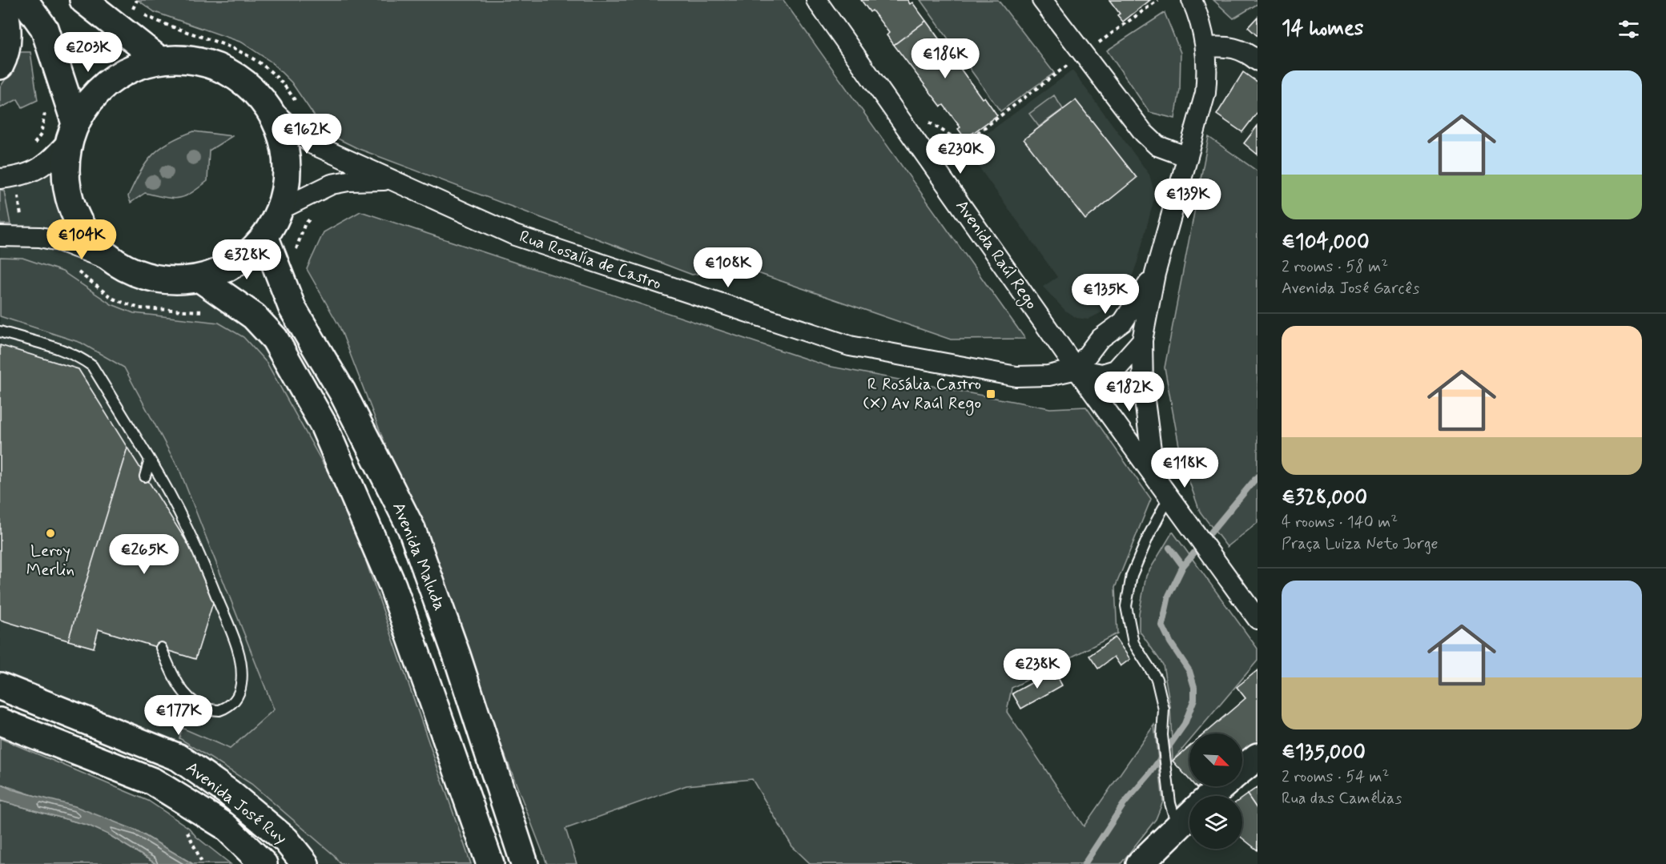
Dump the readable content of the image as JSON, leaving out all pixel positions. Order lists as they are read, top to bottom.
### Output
{
  "streets": {
    "main road": ["Avenida Maluda", "Avenida José Ruy"],
    "street": ["Avenida Raúl Rego", "Rua Rosalía de Castro"]
  },
  "crossings": [
    ["Avenida Raúl Rego", "Rua Rosalía de Castro"]
  ],
  "places": {
    "transit": ["R Rosália Castro (X) Av Raúl Rego"],
    "other": ["Leroy Merlin"]
  },
  "north": "bottom right",
  "page": {
    "heading": "14 homes",
    "price": [
      "€203K",
      "€186K",
      "€162K",
      "€230K",
      "€139K",
      "€104K",
      "€328K",
      "€108K",
      "€135K",
      "€182K",
      "€118K",
      "€265K",
      "€238K",
      "€177K"
    ],
    "list": [
      {
        "name": "€104,000",
        "note": "2 rooms · 58 m² · Avenida José Garcês"
      },
      {
        "name": "€328,000",
        "note": "4 rooms · 140 m² · Praça Luiza Neto Jorge"
      },
      {
        "name": "€135,000",
        "note": "2 rooms · 54 m² · Rua das Camélias"
      }
    ]
  }
}
